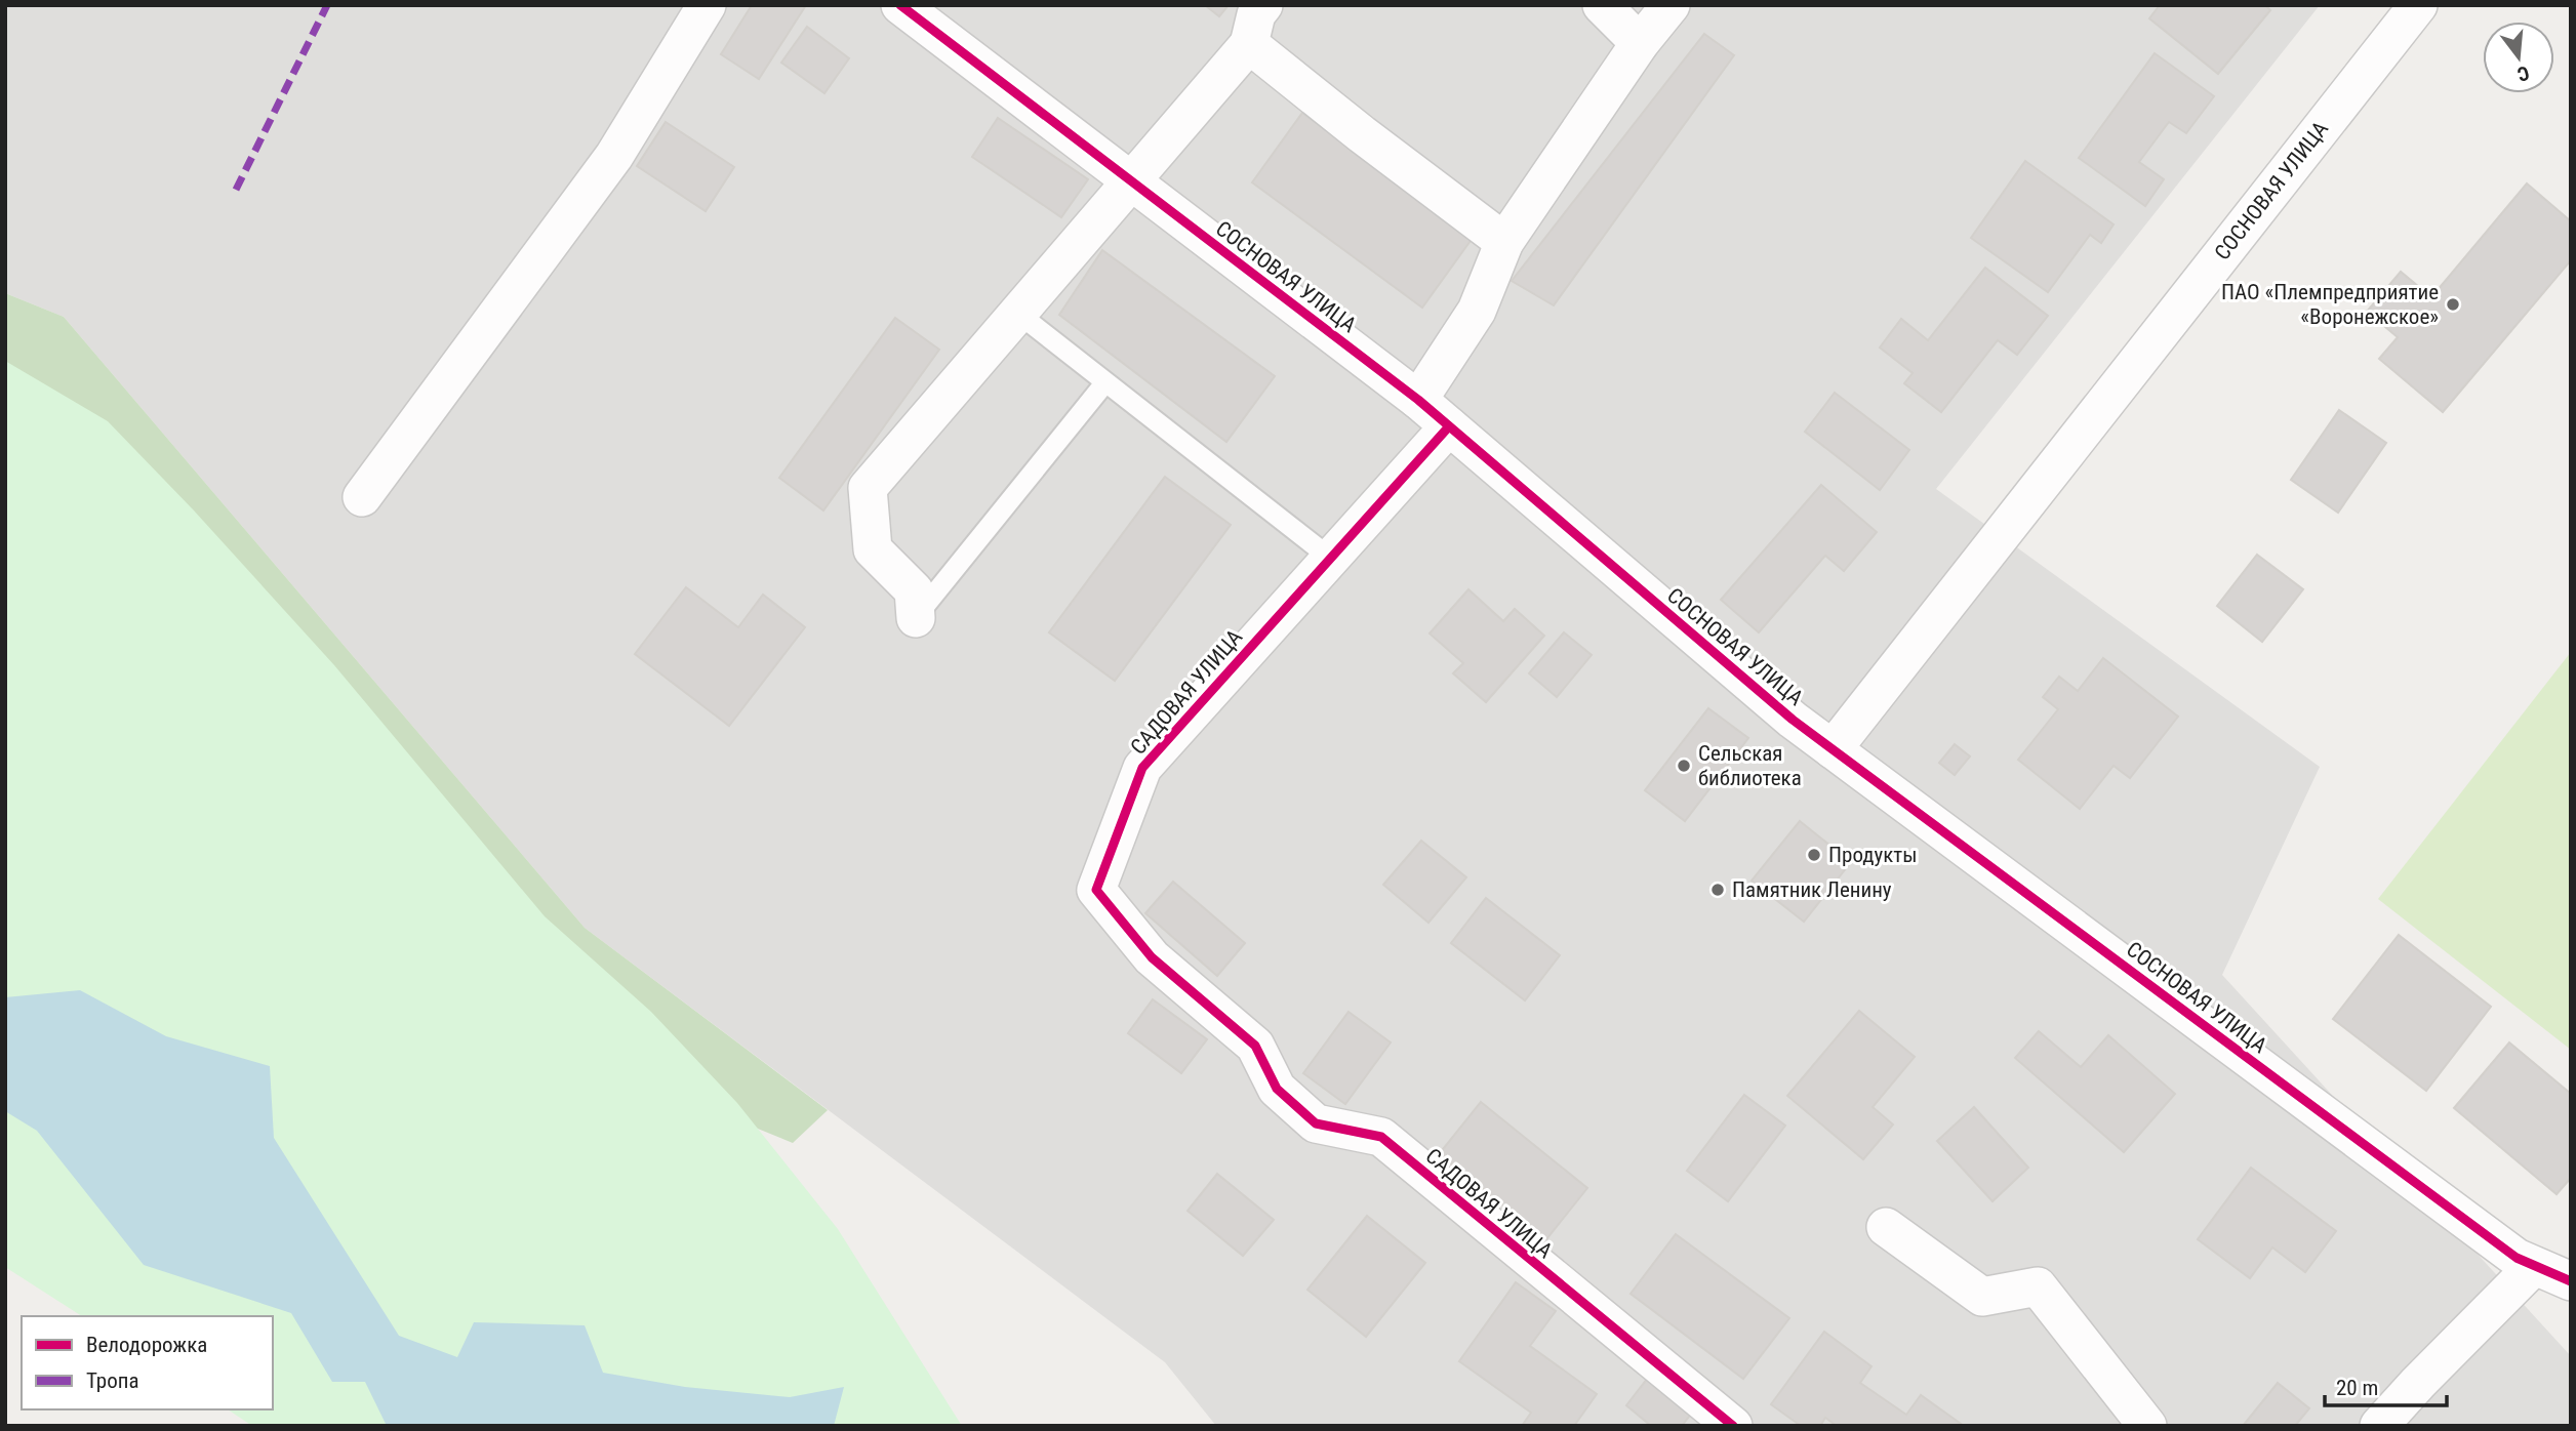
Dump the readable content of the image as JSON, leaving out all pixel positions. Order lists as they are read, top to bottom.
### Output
{
  "streets": {
    "street": ["СОСНОВАЯ УЛИЦА", "САДОВАЯ УЛИЦА"]
  },
  "crossings": [
    ["СОСНОВАЯ УЛИЦА", "САДОВАЯ УЛИЦА"]
  ],
  "places": [
    "ПАО «Племпредприятие «Воронежское»",
    "Сельская библиотека",
    "Продукты",
    "Памятник Ленину"
  ],
  "legend": ["Велодорожка", "Тропа"],
  "scale_bar": "20 m",
  "north": "bottom"
}
